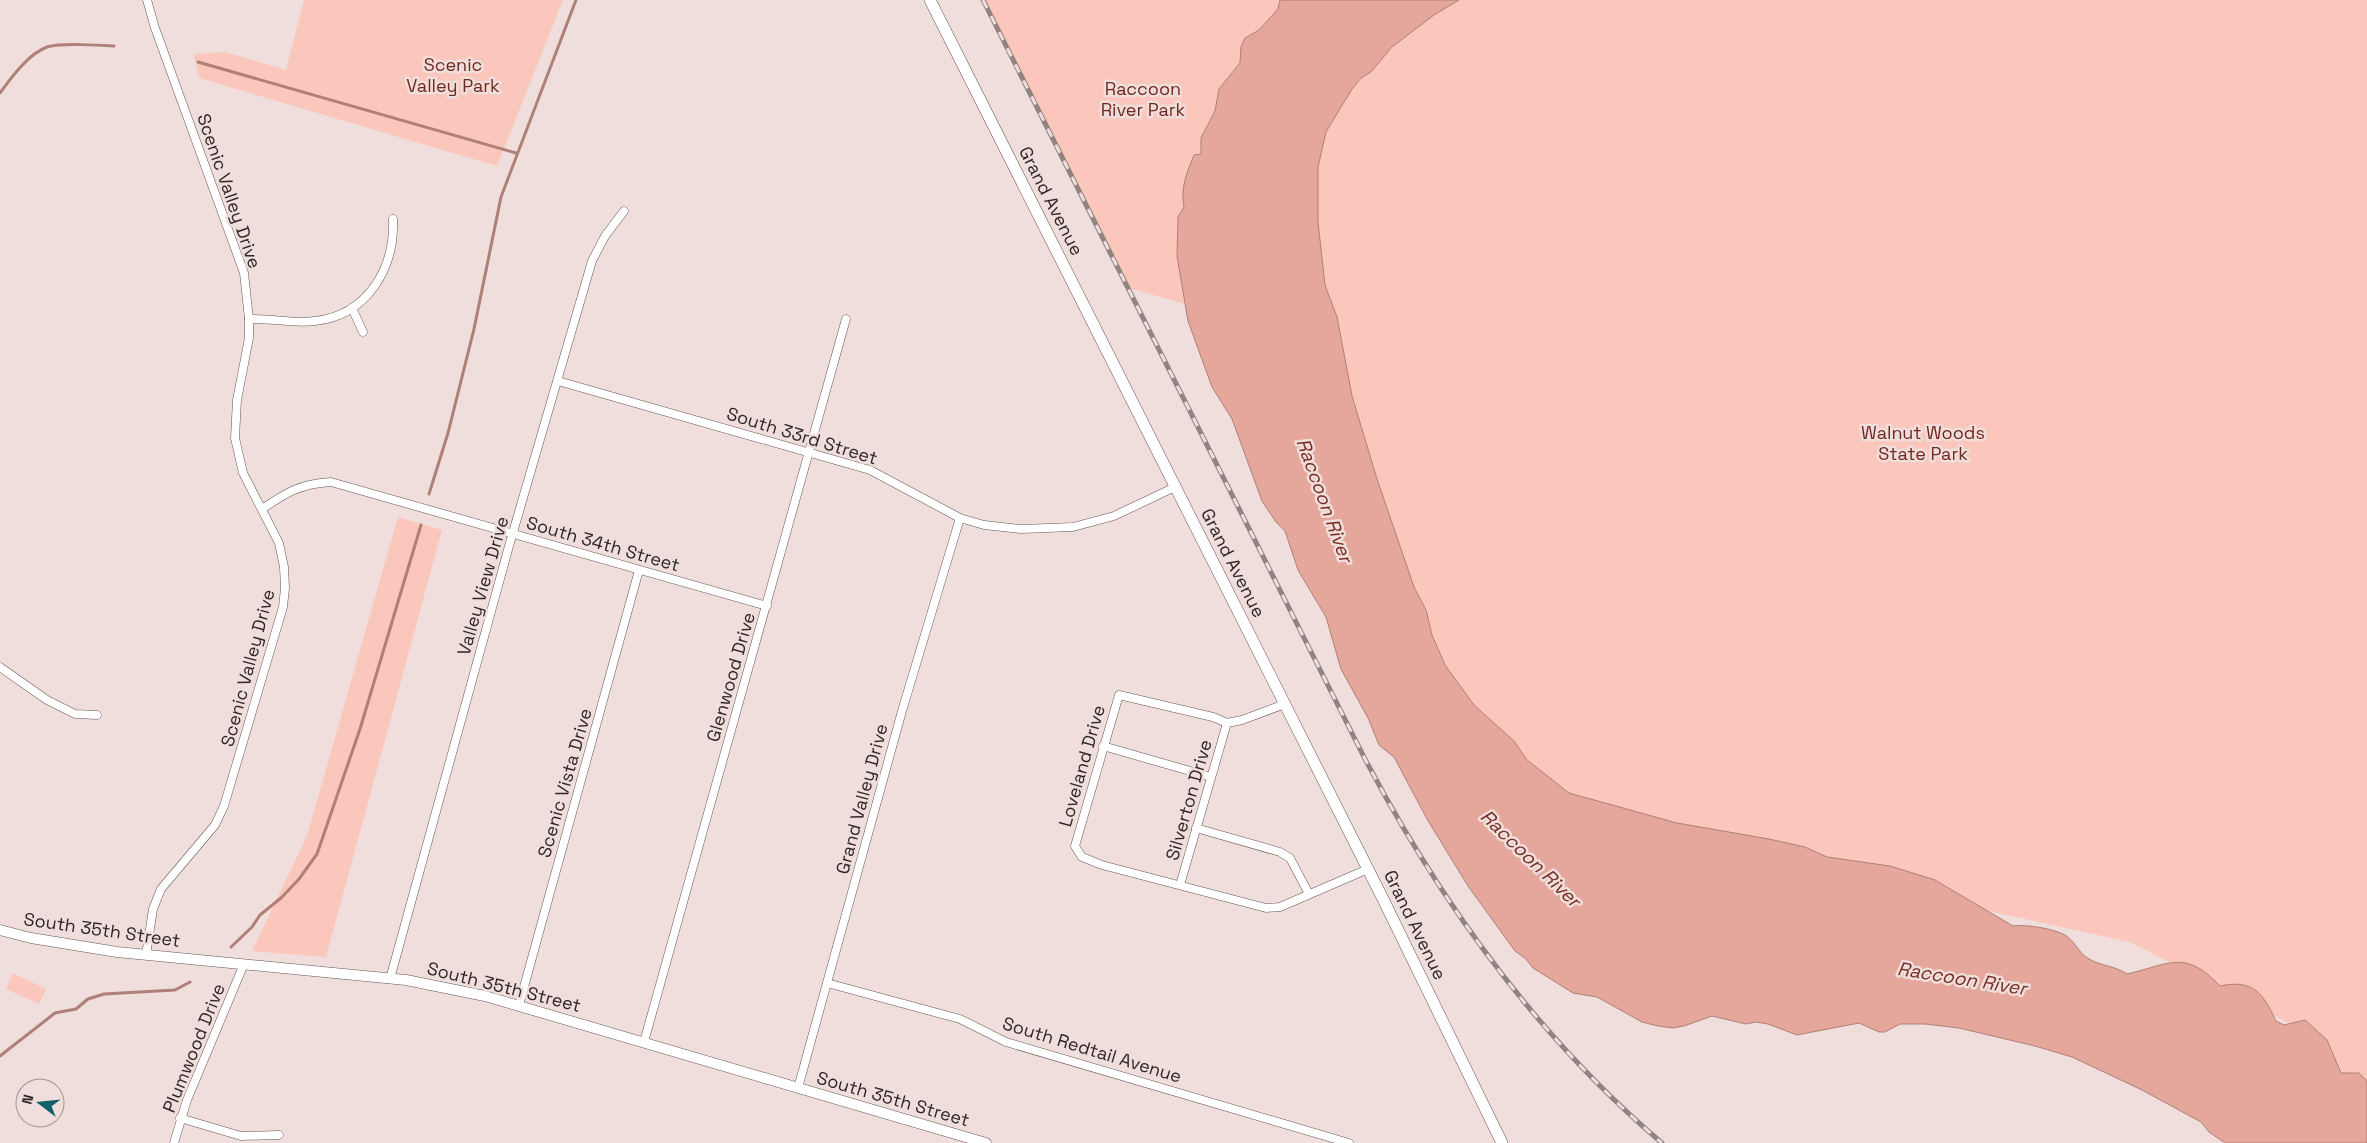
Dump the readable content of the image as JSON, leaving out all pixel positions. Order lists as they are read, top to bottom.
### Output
{
  "streets": {
    "main road": ["Grand Avenue"],
    "street": [
      "Scenic Valley Drive",
      "South 33rd Street",
      "South 34th Street",
      "Valley View Drive",
      "Glenwood Drive",
      "Loveland Drive",
      "Scenic Vista Drive",
      "Grand Valley Drive",
      "Silverton Drive",
      "South 35th Street",
      "Plumwood Drive",
      "South Redtail Avenue"
    ]
  },
  "crossings": [
    ["Scenic Valley Drive", "South 34th Street"],
    ["Scenic Valley Drive", "South 35th Street"],
    ["Grand Avenue", "South 33rd Street"],
    ["South 33rd Street", "Valley View Drive"],
    ["South 33rd Street", "Glenwood Drive"],
    ["South 33rd Street", "Grand Valley Drive"],
    ["South 34th Street", "Valley View Drive"],
    ["South 34th Street", "Glenwood Drive"],
    ["South 34th Street", "Scenic Vista Drive"],
    ["Valley View Drive", "South 35th Street"],
    ["Glenwood Drive", "South 35th Street"],
    ["Loveland Drive", "Silverton Drive"],
    ["Scenic Vista Drive", "South 35th Street"],
    ["Grand Valley Drive", "South 35th Street"],
    ["Grand Valley Drive", "South Redtail Avenue"],
    ["South 35th Street", "Plumwood Drive"]
  ],
  "water": ["Raccoon River"],
  "parks": ["Scenic Valley Park", "Raccoon River Park", "Walnut Woods State Park"],
  "north": "left"
}
